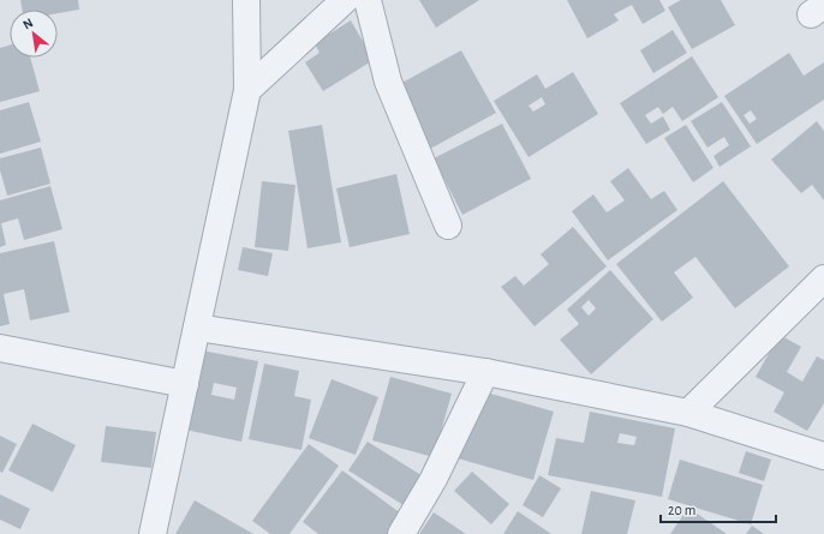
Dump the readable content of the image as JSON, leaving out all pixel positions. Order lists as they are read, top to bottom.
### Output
{
  "scale_bar": "20 m",
  "north": "top left"
}
